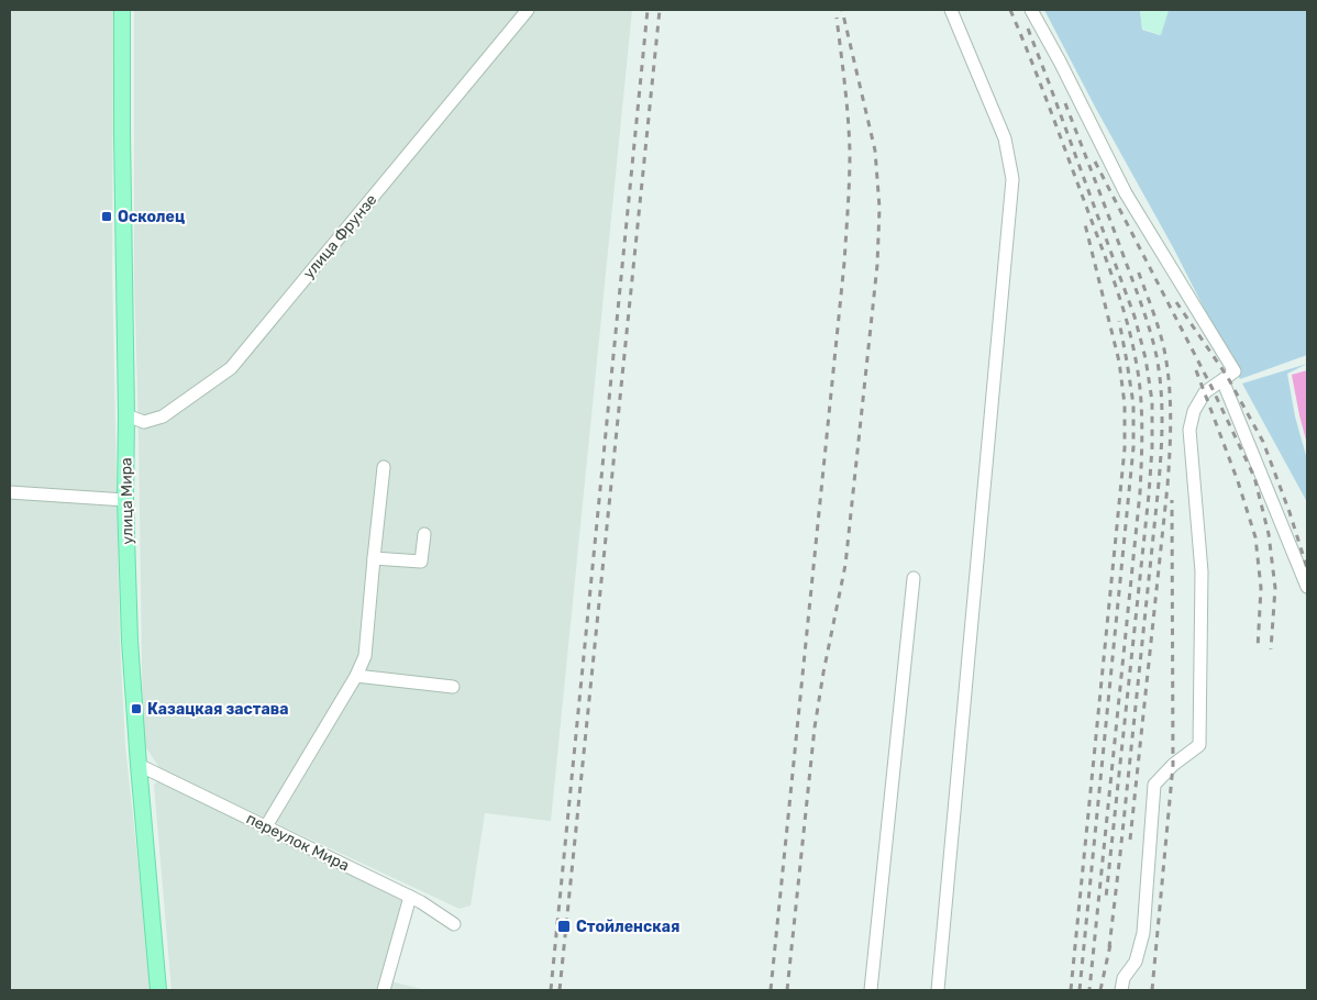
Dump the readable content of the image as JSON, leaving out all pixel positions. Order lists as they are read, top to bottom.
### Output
{
  "streets": {
    "main road": ["улица Мира"],
    "street": ["улица Фрунзе", "переулок Мира"]
  },
  "crossings": [
    ["улица Фрунзе", "улица Мира"],
    ["улица Мира", "переулок Мира"]
  ],
  "places": {
    "transit": ["Осколец", "Казацкая застава", "Стойленская"]
  }
}
